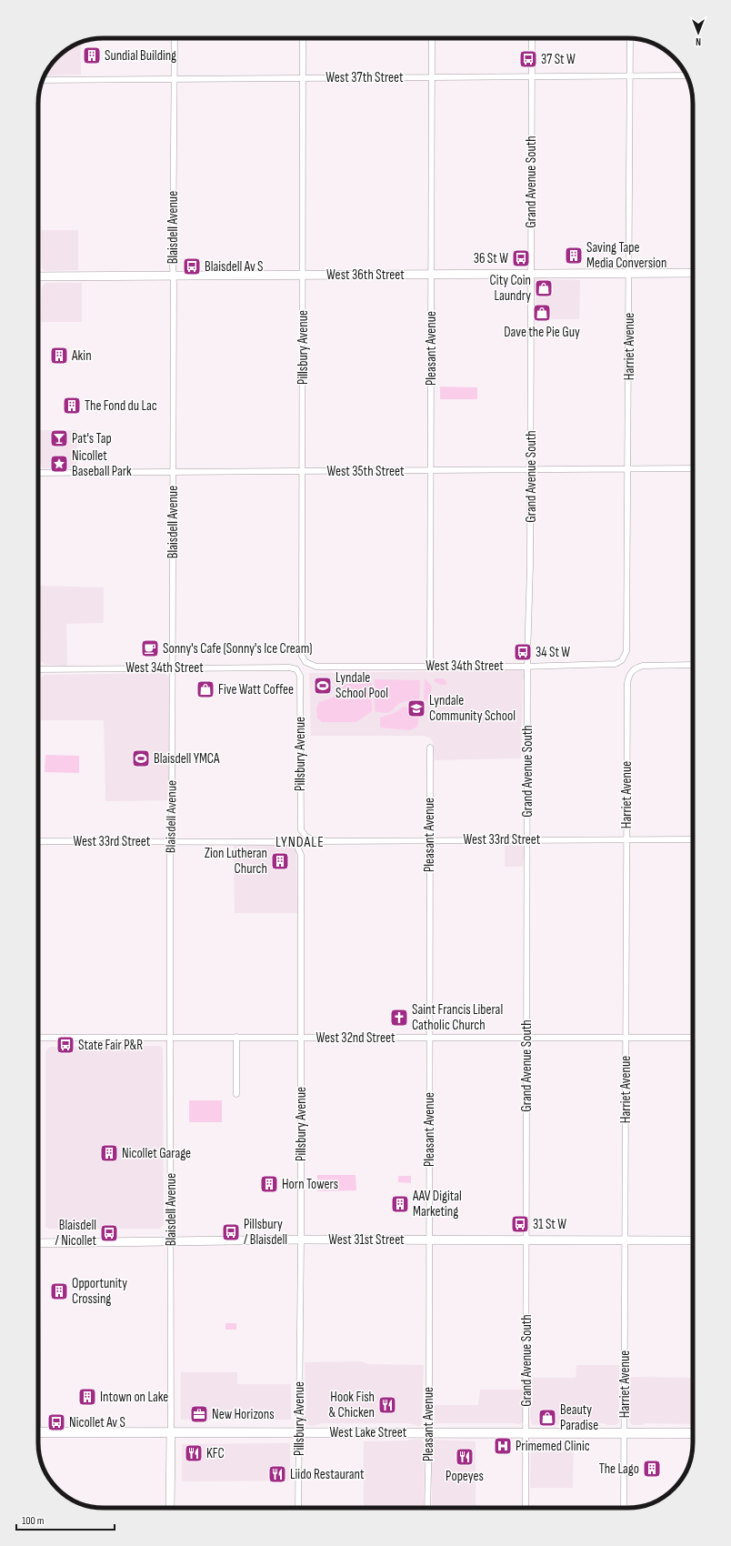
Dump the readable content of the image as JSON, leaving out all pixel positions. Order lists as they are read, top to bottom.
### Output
{
  "streets": {
    "main road": ["West Lake Street"],
    "street": [
      "West 37th Street",
      "Grand Avenue South",
      "Blaisdell Avenue",
      "West 36th Street",
      "Harriet Avenue",
      "Pillsbury Avenue",
      "Pleasant Avenue",
      "West 35th Street",
      "West 34th Street",
      "West 33rd Street",
      "West 32nd Street",
      "West 31st Street"
    ]
  },
  "crossings": [
    ["West 37th Street", "Grand Avenue South"],
    ["West 37th Street", "Blaisdell Avenue"],
    ["West 37th Street", "Harriet Avenue"],
    ["West 37th Street", "Pillsbury Avenue"],
    ["West 37th Street", "Pleasant Avenue"],
    ["Grand Avenue South", "West 36th Street"],
    ["Grand Avenue South", "West 35th Street"],
    ["Grand Avenue South", "West 34th Street"],
    ["Grand Avenue South", "West 33rd Street"],
    ["Grand Avenue South", "West 32nd Street"],
    ["Grand Avenue South", "West 31st Street"],
    ["Grand Avenue South", "West Lake Street"],
    ["Blaisdell Avenue", "West 36th Street"],
    ["Blaisdell Avenue", "West 35th Street"],
    ["Blaisdell Avenue", "West 34th Street"],
    ["Blaisdell Avenue", "West 33rd Street"],
    ["Blaisdell Avenue", "West 32nd Street"],
    ["Blaisdell Avenue", "West 31st Street"],
    ["Blaisdell Avenue", "West Lake Street"],
    ["West 36th Street", "Harriet Avenue"],
    ["West 36th Street", "Pillsbury Avenue"],
    ["West 36th Street", "Pleasant Avenue"],
    ["Harriet Avenue", "West 35th Street"],
    ["Harriet Avenue", "West 34th Street"],
    ["Harriet Avenue", "West 33rd Street"],
    ["Harriet Avenue", "West 32nd Street"],
    ["Harriet Avenue", "West 31st Street"],
    ["Harriet Avenue", "West Lake Street"],
    ["Pillsbury Avenue", "West 35th Street"],
    ["Pillsbury Avenue", "West 34th Street"],
    ["Pillsbury Avenue", "West 33rd Street"],
    ["Pillsbury Avenue", "West 32nd Street"],
    ["Pillsbury Avenue", "West 31st Street"],
    ["Pillsbury Avenue", "West Lake Street"],
    ["Pleasant Avenue", "West 35th Street"],
    ["Pleasant Avenue", "West 34th Street"],
    ["Pleasant Avenue", "West 33rd Street"],
    ["Pleasant Avenue", "West 32nd Street"],
    ["Pleasant Avenue", "West 31st Street"],
    ["Pleasant Avenue", "West Lake Street"]
  ],
  "districts": ["LYNDALE"],
  "places": {
    "building": [
      "Sundial Building",
      "Saving Tape Media Conversion",
      "Akin",
      "The Fond du Lac",
      "Zion Lutheran Church",
      "Nicollet Garage",
      "Horn Towers",
      "AAV Digital Marketing",
      "Opportunity Crossing",
      "Intown on Lake",
      "The Lago"
    ],
    "bus stop": [
      "37 St W",
      "36 St W",
      "Blaisdell Av S",
      "34 St W",
      "State Fair P&R",
      "31 St W",
      "Pillsbury / Blaisdell",
      "Blaisdell / Nicollet",
      "Nicollet Av S"
    ],
    "shop": [
      "City Coin Laundry",
      "Dave the Pie Guy",
      "Five Watt Coffee",
      "Beauty Paradise"
    ],
    "bar": ["Pat's Tap"],
    "place": ["Nicollet Baseball Park"],
    "cafe": ["Sonny's Cafe (Sonny's Ice Cream)"],
    "sports": ["Lyndale School Pool", "Blaisdell YMCA"],
    "school or university": ["Lyndale Community School"],
    "church": ["Saint Francis Liberal Catholic Church"],
    "restaurant": [
      "Hook Fish & Chicken",
      "KFC",
      "Popeyes",
      "Liido Restaurant"
    ],
    "office": ["New Horizons"],
    "hospital": ["Primemed Clinic"]
  },
  "scale_bar": "100 m",
  "north": "bottom"
}
